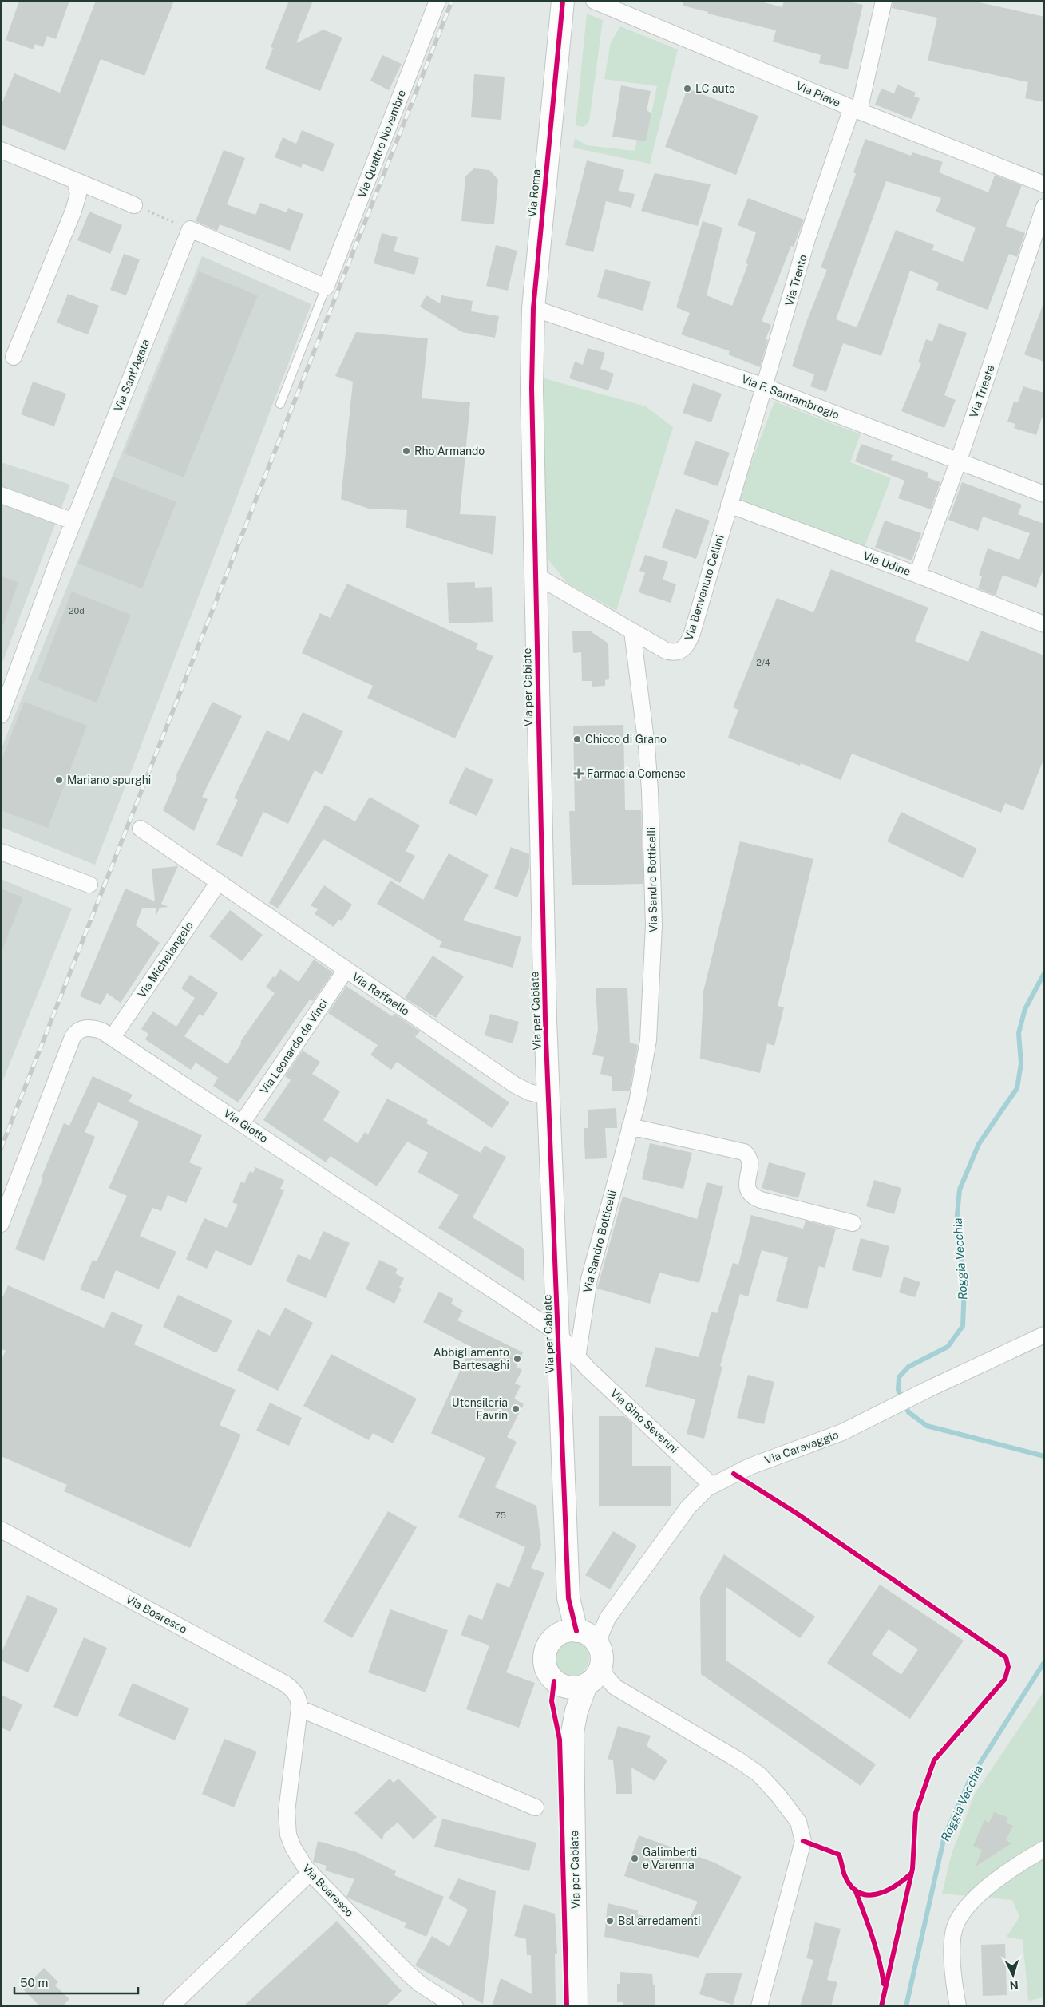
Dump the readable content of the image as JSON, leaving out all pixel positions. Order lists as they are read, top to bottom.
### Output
{
  "streets": {
    "street": [
      "Via Piave",
      "Via Quattro Novembre",
      "Via Roma",
      "Via Trento",
      "Via Sant'Agata",
      "Via Trieste",
      "Via F. Santambrogio",
      "Via Udine",
      "Via Benvenuto Cellini",
      "Via per Cabiate",
      "Via Sandro Botticelli",
      "Via Michelangelo",
      "Via Raffaello",
      "Via Leonardo da Vinci",
      "Via Giotto",
      "Via Gino Severini",
      "Via Caravaggio",
      "Via Boaresco"
    ]
  },
  "crossings": [
    ["Via Piave", "Via Trento"],
    ["Via Roma", "Via F. Santambrogio"],
    ["Via Roma", "Via per Cabiate"],
    ["Via Trento", "Via F. Santambrogio"],
    ["Via Trento", "Via Benvenuto Cellini"],
    ["Via Trieste", "Via F. Santambrogio"],
    ["Via Trieste", "Via Udine"],
    ["Via Udine", "Via Benvenuto Cellini"],
    ["Via Benvenuto Cellini", "Via per Cabiate"],
    ["Via Benvenuto Cellini", "Via Sandro Botticelli"],
    ["Via per Cabiate", "Via Raffaello"],
    ["Via per Cabiate", "Via Giotto"],
    ["Via per Cabiate", "Via Caravaggio"],
    ["Via Sandro Botticelli", "Via Giotto"],
    ["Via Sandro Botticelli", "Via Gino Severini"],
    ["Via Michelangelo", "Via Raffaello"],
    ["Via Michelangelo", "Via Giotto"],
    ["Via Raffaello", "Via Leonardo da Vinci"],
    ["Via Leonardo da Vinci", "Via Giotto"],
    ["Via Giotto", "Via Gino Severini"],
    ["Via Gino Severini", "Via Caravaggio"]
  ],
  "water": ["Roggia Vecchia"],
  "places": {
    "other": [
      "LC auto",
      "Rho Armando",
      "Chicco di Grano",
      "Mariano spurghi",
      "Abbigliamento Bartesaghi",
      "Utensileria Favrin",
      "Galimberti e Varenna",
      "Bsl arredamenti"
    ],
    "health": ["Farmacia Comense"]
  },
  "house_numbers": ["20d", "2/4", "75"],
  "scale_bar": "50 m",
  "north": "bottom"
}
